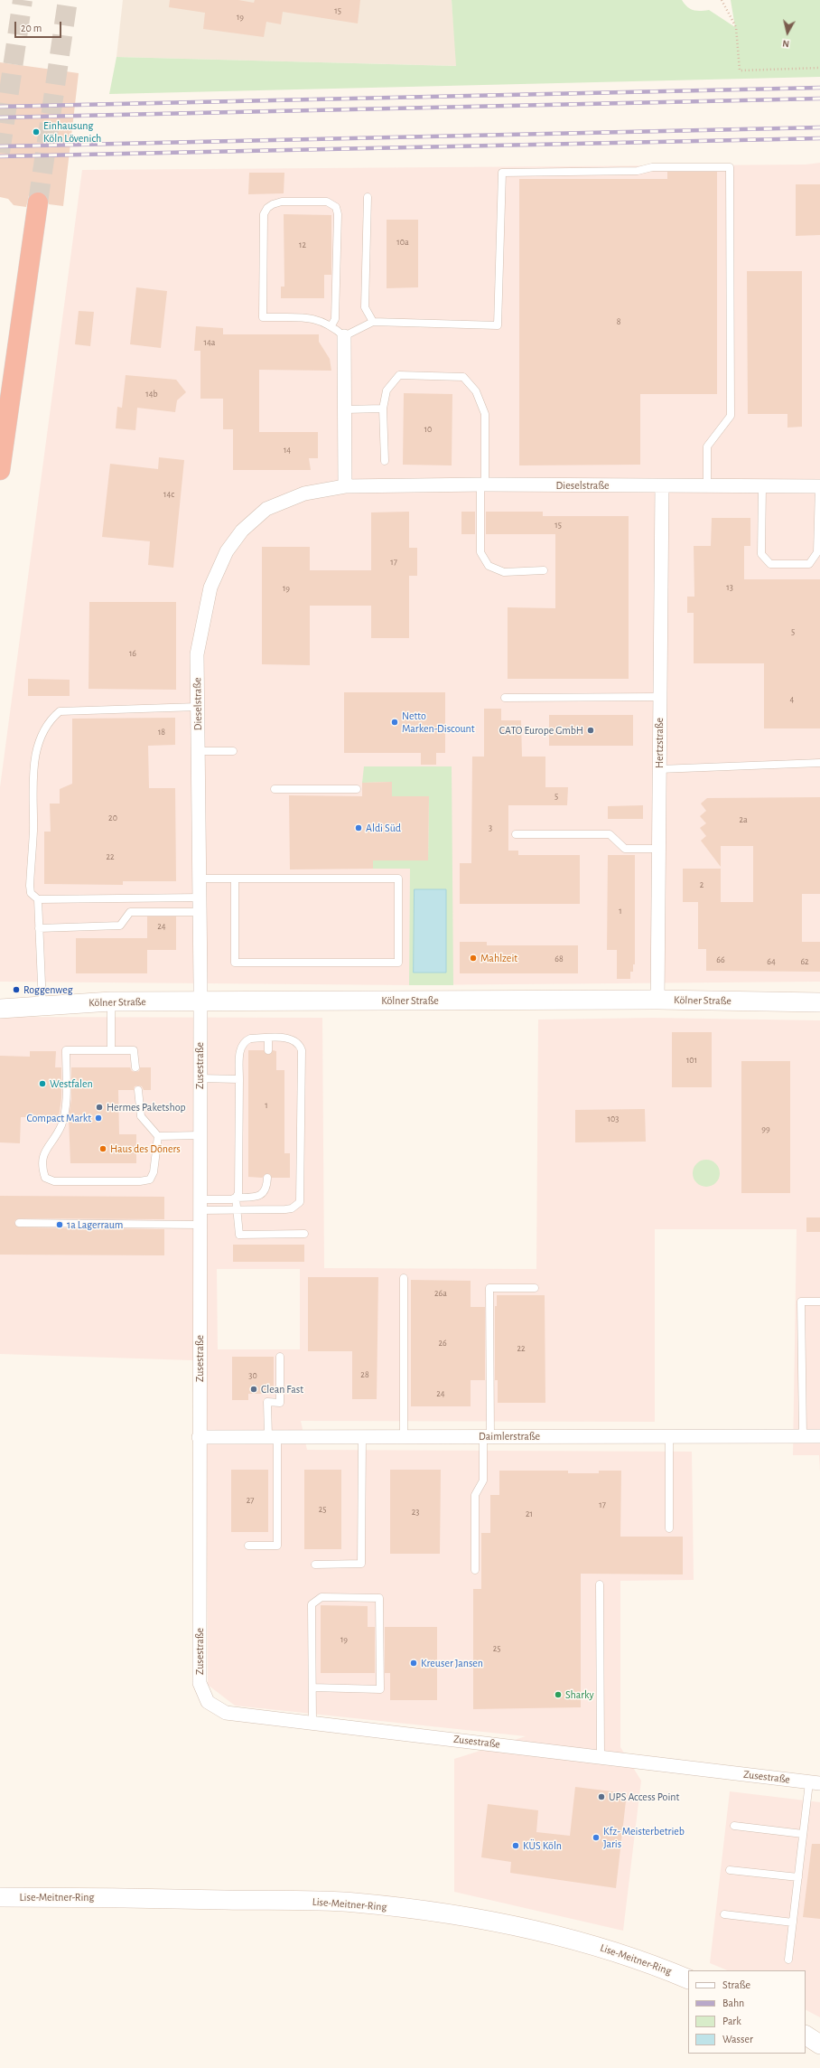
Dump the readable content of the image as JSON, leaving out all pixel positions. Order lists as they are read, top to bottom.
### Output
{
  "streets": {
    "street": [
      "Dieselstraße",
      "Hertzstraße",
      "Kölner Straße",
      "Zusestraße",
      "Daimlerstraße",
      "Lise-Meitner-Ring"
    ]
  },
  "crossings": [
    ["Dieselstraße", "Hertzstraße"],
    ["Dieselstraße", "Kölner Straße"],
    ["Dieselstraße", "Zusestraße"],
    ["Hertzstraße", "Kölner Straße"],
    ["Kölner Straße", "Zusestraße"],
    ["Zusestraße", "Daimlerstraße"]
  ],
  "places": [
    "Einhausung Köln Lövenich",
    "Netto Marken-Discount",
    "CATO Europe GmbH",
    "Aldi Süd",
    "Mahlzeit",
    "Roggenweg",
    "Westfalen",
    "Hermes Paketshop",
    "Compact Markt",
    "Haus des Döners",
    "1a Lagerraum",
    "Clean Fast",
    "Kreuser Jansen",
    "Sharky",
    "UPS Access Point",
    "Kfz- Meisterbetrieb Jaris",
    "KÜS Köln"
  ],
  "house_numbers": [
    "15",
    "19",
    "10a",
    "12",
    "8",
    "14a",
    "14b",
    "10",
    "14",
    "14c",
    "15",
    "17",
    "13",
    "19",
    "5",
    "16",
    "4",
    "18",
    "5",
    "20",
    "2a",
    "3",
    "22",
    "2",
    "1",
    "24",
    "68",
    "66",
    "64",
    "62",
    "101",
    "1",
    "103",
    "99",
    "26a",
    "26",
    "22",
    "28",
    "30",
    "24",
    "27",
    "17",
    "25",
    "23",
    "21",
    "19",
    "25"
  ],
  "legend": [
    "Straße",
    "Bahn",
    "Park",
    "Wasser"
  ],
  "scale_bar": "20 m",
  "north": "bottom"
}
